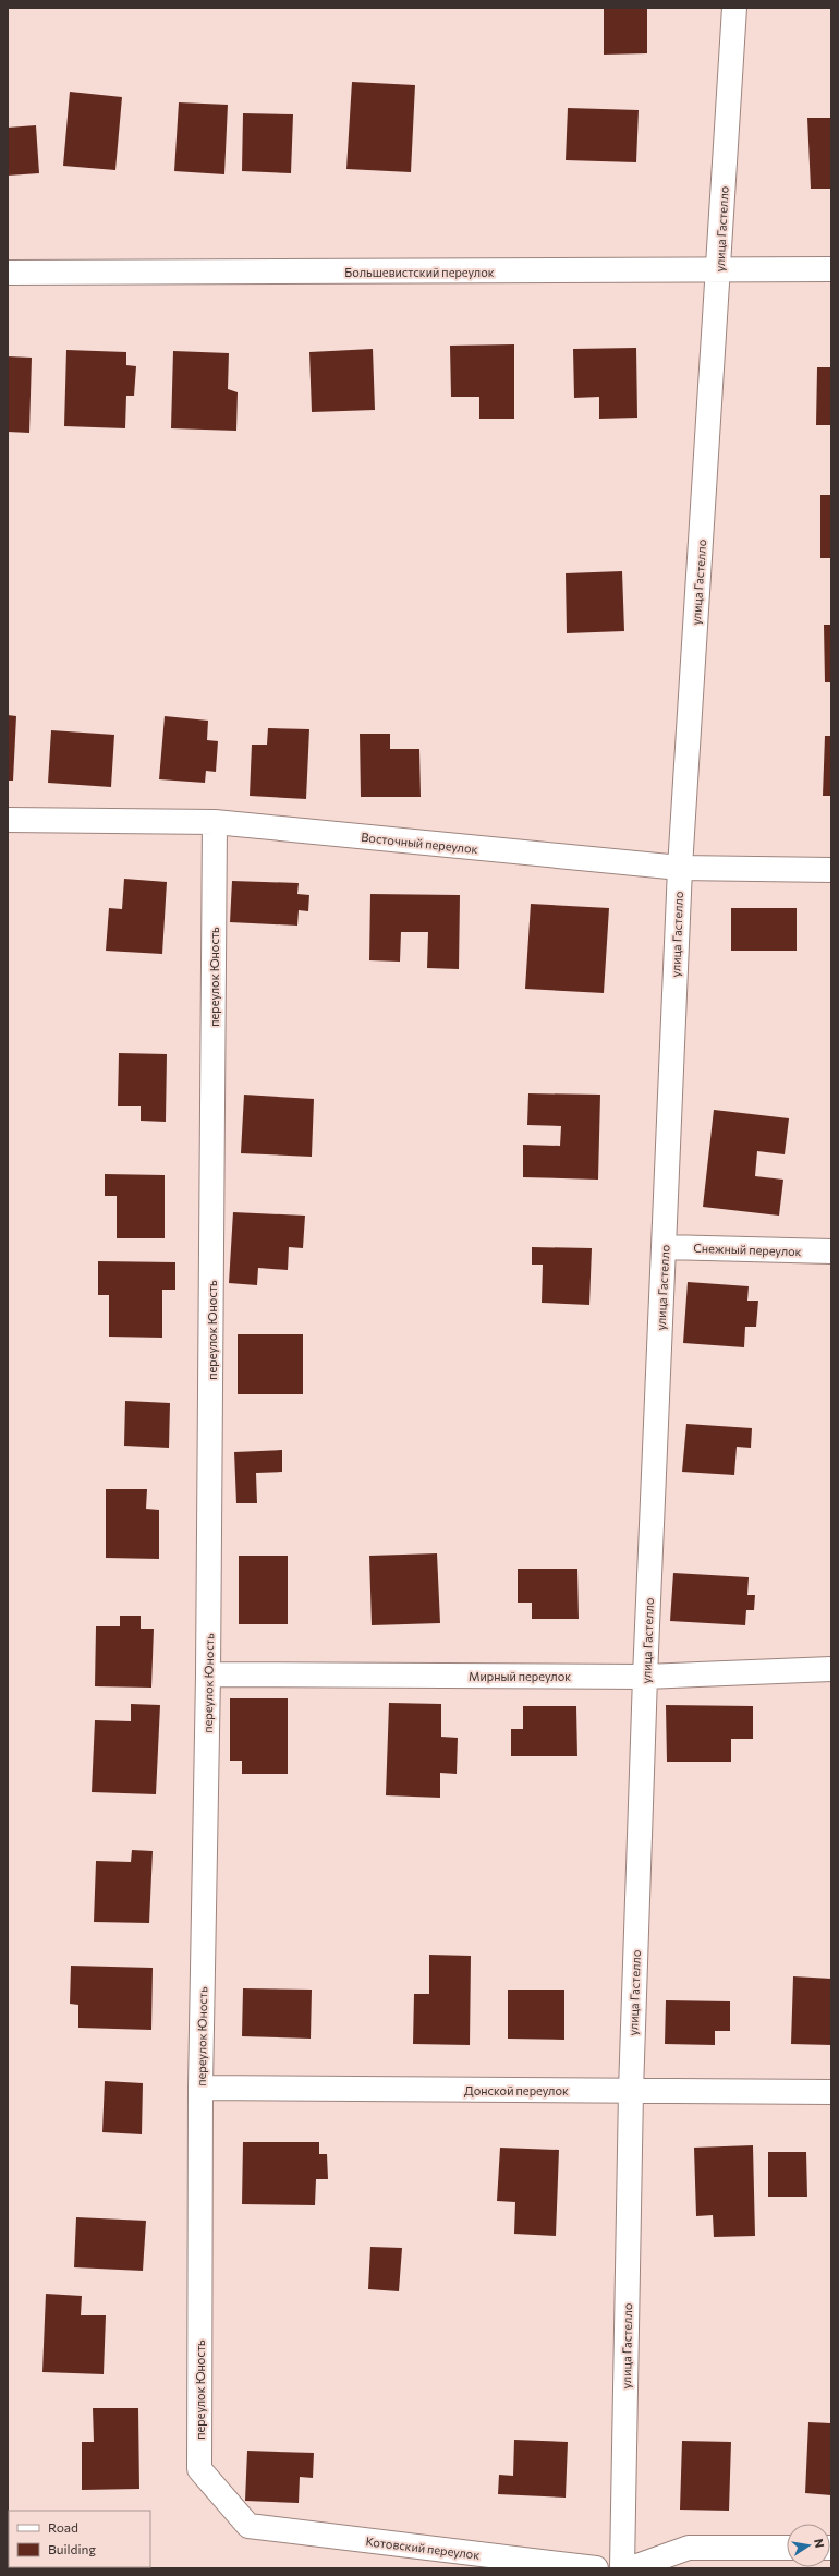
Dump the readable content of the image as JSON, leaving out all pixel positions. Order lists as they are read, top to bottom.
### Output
{
  "streets": {
    "street": [
      "улица Гастелло",
      "Большевистский переулок",
      "Восточный переулок",
      "переулок Юность",
      "Снежный переулок",
      "Мирный переулок",
      "Донской переулок",
      "Котовский переулок"
    ]
  },
  "crossings": [
    ["улица Гастелло", "Большевистский переулок"],
    ["улица Гастелло", "Восточный переулок"],
    ["улица Гастелло", "Снежный переулок"],
    ["улица Гастелло", "Мирный переулок"],
    ["улица Гастелло", "Донской переулок"],
    ["Восточный переулок", "переулок Юность"],
    ["переулок Юность", "Мирный переулок"],
    ["переулок Юность", "Донской переулок"],
    ["переулок Юность", "Котовский переулок"]
  ],
  "legend": ["Road", "Building"],
  "north": "right"
}
